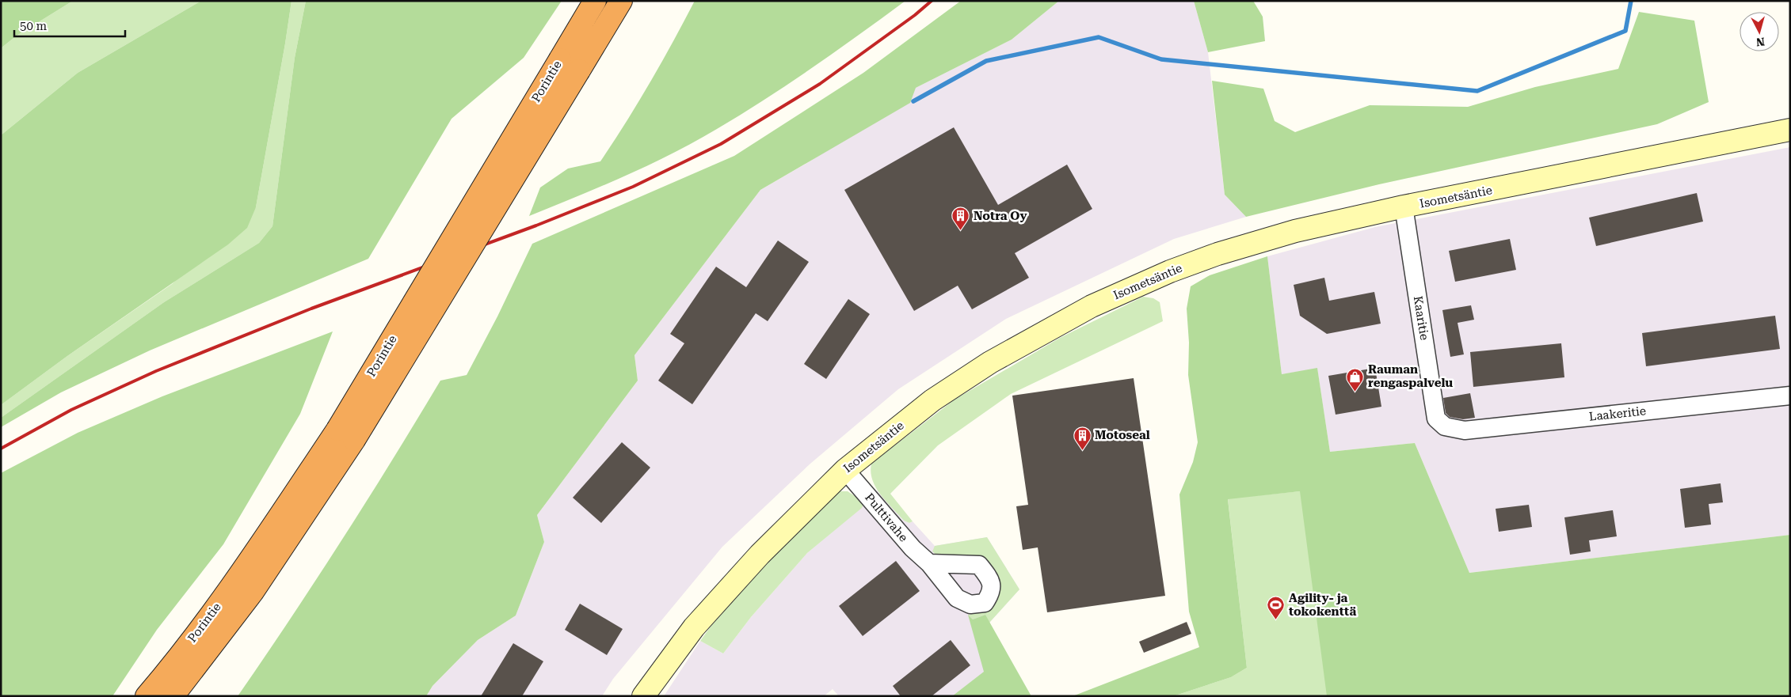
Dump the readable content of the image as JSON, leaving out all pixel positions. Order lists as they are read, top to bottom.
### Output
{
  "streets": {
    "highway": ["Porintie"],
    "main road": ["Isometsäntie"],
    "street": ["Kaaritie", "Laakeritie", "Pulttivahe"]
  },
  "crossings": [
    ["Isometsäntie", "Kaaritie"],
    ["Isometsäntie", "Pulttivahe"],
    ["Kaaritie", "Laakeritie"]
  ],
  "places": {
    "building": ["Notra Oy", "Motoseal"],
    "shop": ["Rauman rengaspalvelu"],
    "sports": ["Agility- ja tokokenttä"]
  },
  "scale_bar": "50 m",
  "north": "bottom"
}
